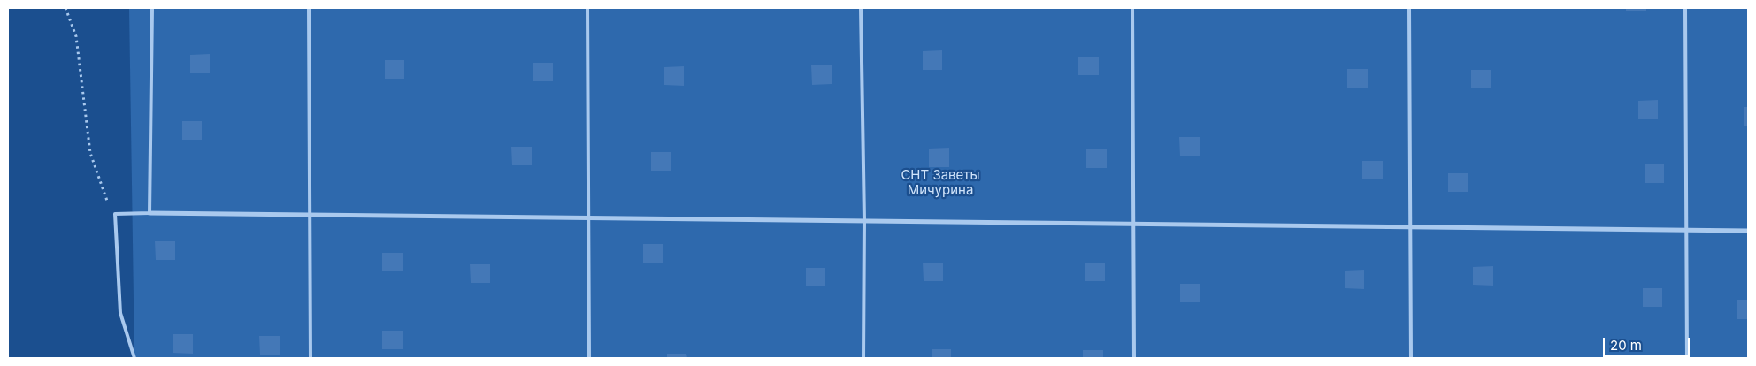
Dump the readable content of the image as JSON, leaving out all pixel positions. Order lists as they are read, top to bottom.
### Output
{
  "parks": ["СНТ Заветы Мичурина"],
  "scale_bar": "20 m"
}
